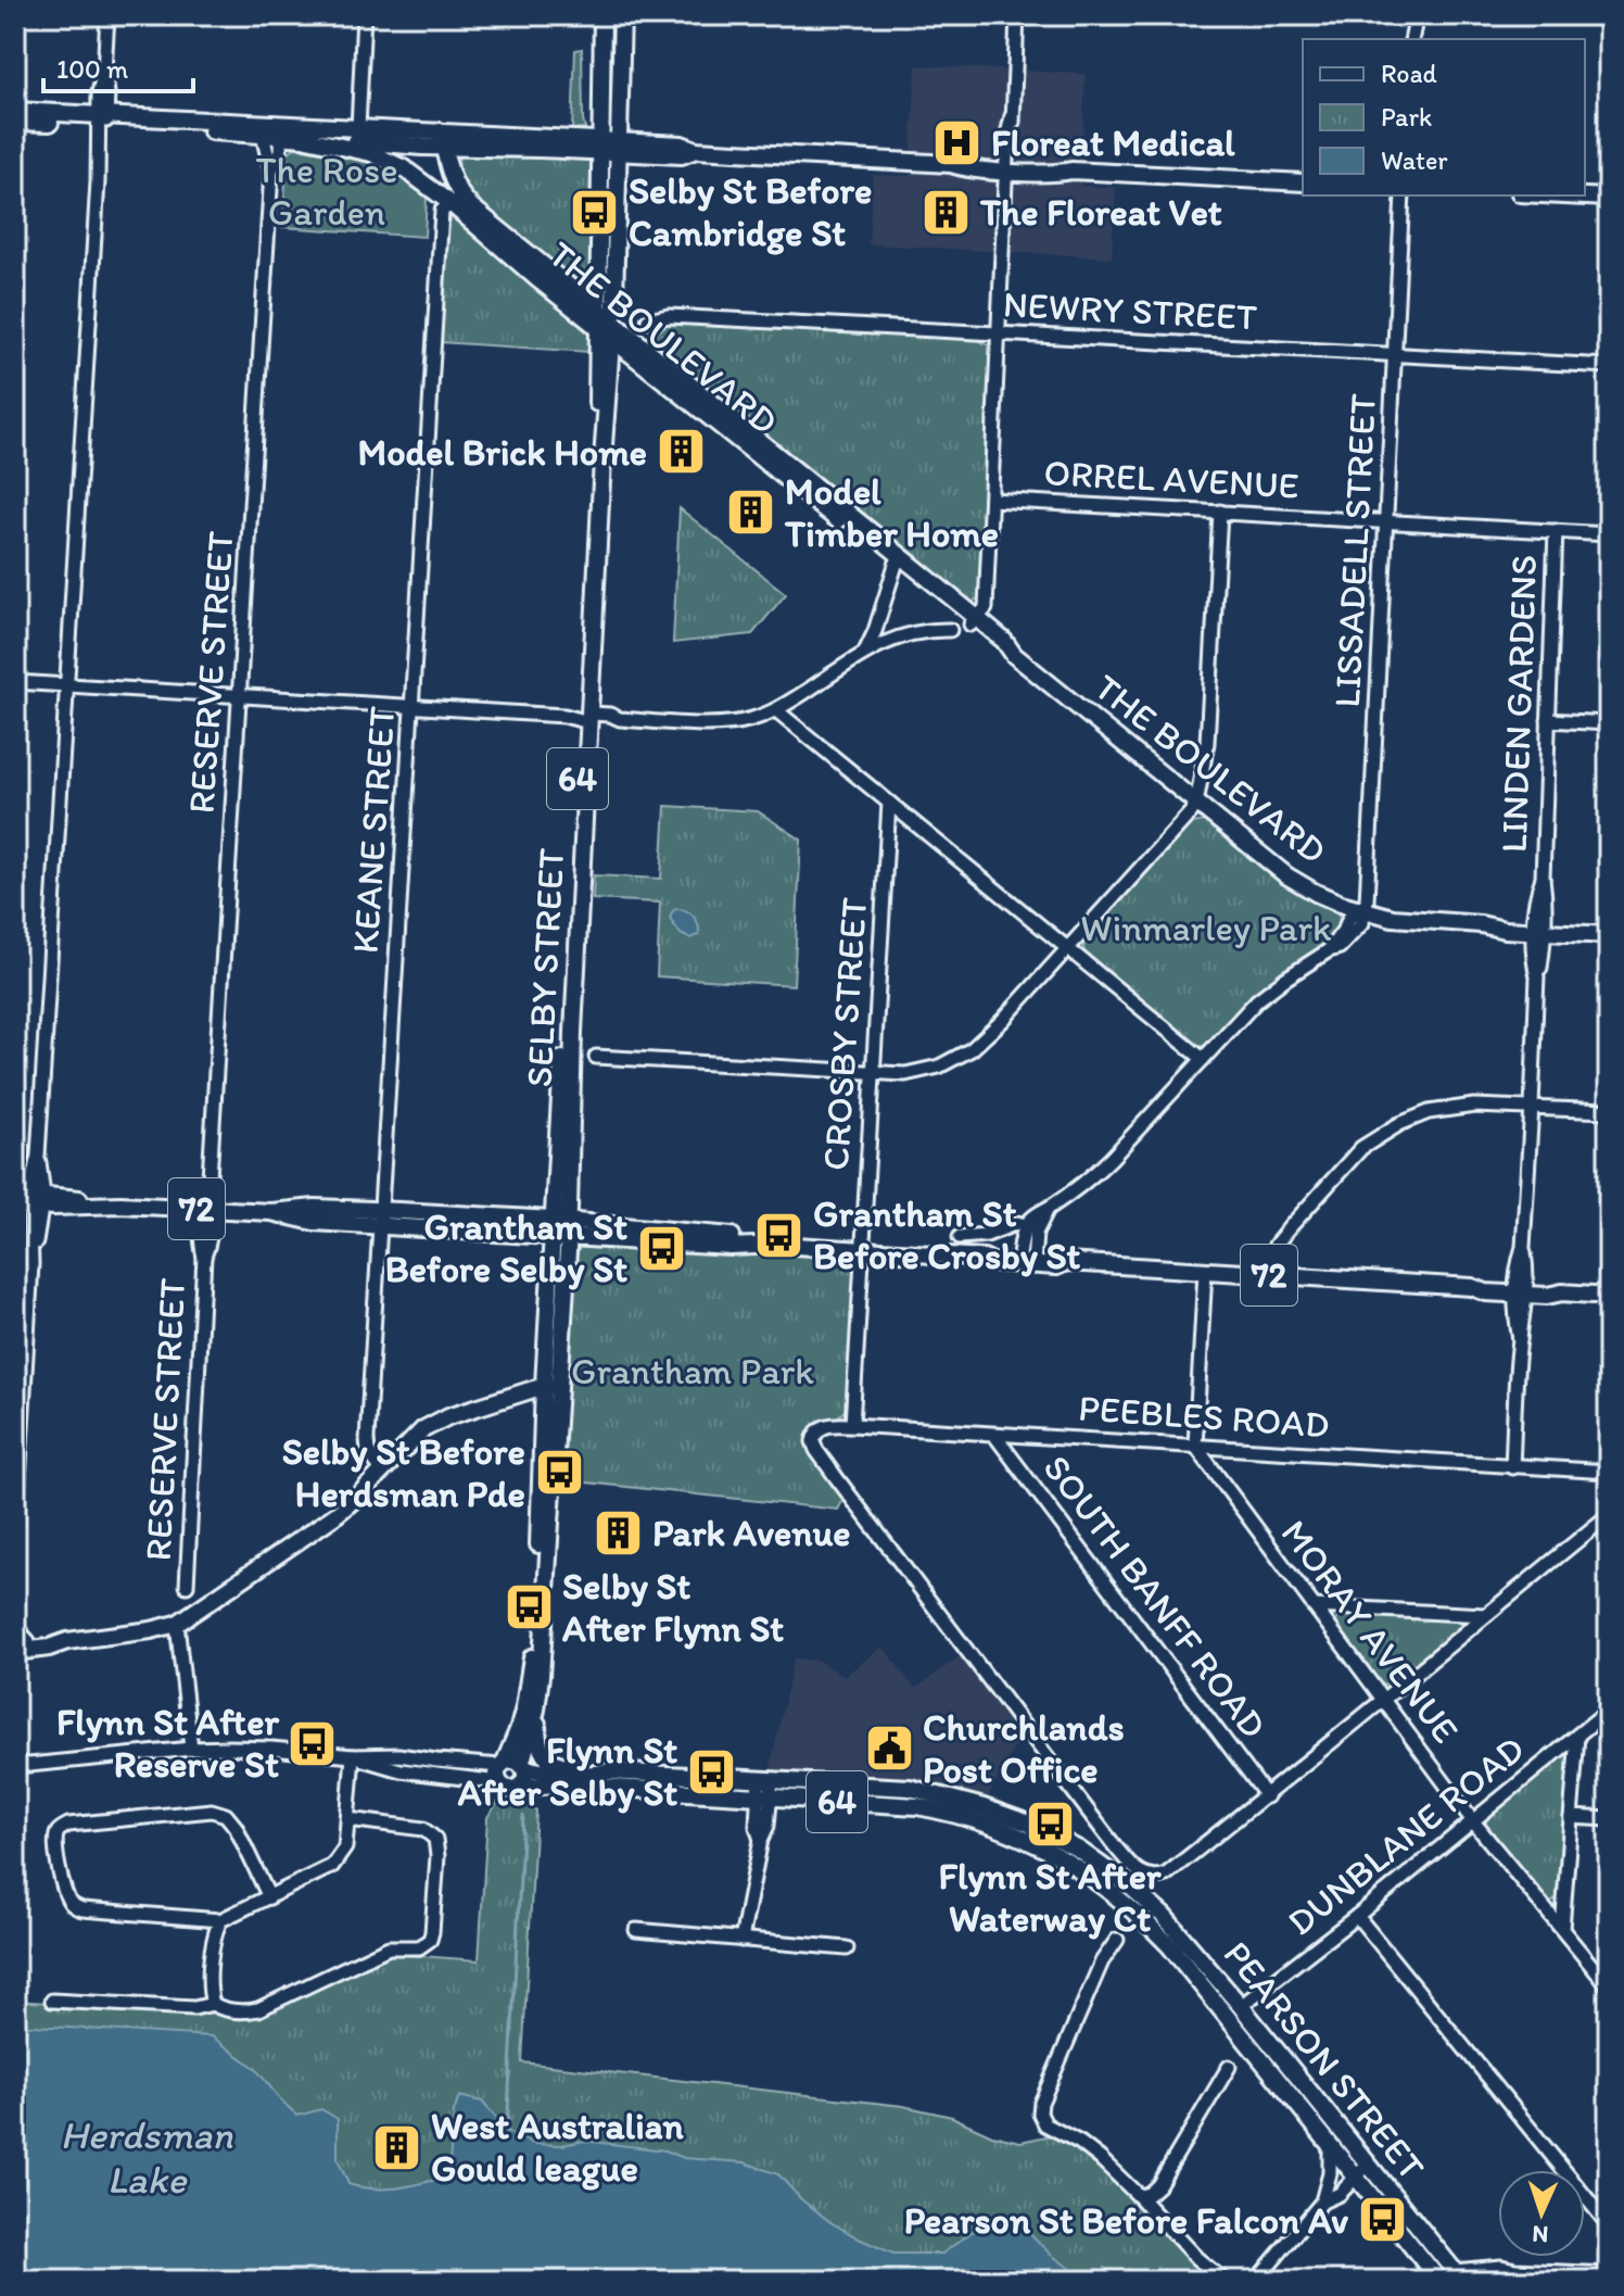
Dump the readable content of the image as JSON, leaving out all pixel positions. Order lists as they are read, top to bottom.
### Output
{
  "streets": {
    "main road": [
      "THE BOULEVARD",
      "64",
      "SELBY STREET",
      "72",
      "PEARSON STREET"
    ],
    "street": [
      "NEWRY STREET",
      "ORREL AVENUE",
      "LISSADELL STREET",
      "RESERVE STREET",
      "LINDEN GARDENS",
      "KEANE STREET",
      "CROSBY STREET",
      "PEEBLES ROAD",
      "SOUTH BANFF ROAD",
      "MORAY AVENUE",
      "DUNBLANE ROAD"
    ]
  },
  "crossings": [
    ["NEWRY STREET", "LISSADELL STREET"],
    ["THE BOULEVARD", "LISSADELL STREET"],
    ["THE BOULEVARD", "LINDEN GARDENS"],
    ["THE BOULEVARD", "KEANE STREET"],
    ["THE BOULEVARD", "SELBY STREET"],
    ["ORREL AVENUE", "LISSADELL STREET"],
    ["ORREL AVENUE", "LINDEN GARDENS"],
    ["RESERVE STREET", "72"],
    ["LINDEN GARDENS", "72"],
    ["LINDEN GARDENS", "PEEBLES ROAD"],
    ["64", "SELBY STREET"],
    ["64", "PEARSON STREET"],
    ["KEANE STREET", "72"],
    ["SELBY STREET", "72"],
    ["CROSBY STREET", "72"],
    ["CROSBY STREET", "PEEBLES ROAD"],
    ["PEEBLES ROAD", "SOUTH BANFF ROAD"],
    ["PEEBLES ROAD", "MORAY AVENUE"],
    ["MORAY AVENUE", "DUNBLANE ROAD"],
    ["DUNBLANE ROAD", "PEARSON STREET"]
  ],
  "water": ["Herdsman Lake"],
  "parks": ["The Rose Garden", "Winmarley Park", "Grantham Park"],
  "places": {
    "hospital": ["Floreat Medical"],
    "bus stop": [
      "Selby St Before Cambridge St",
      "Grantham St Before Crosby St",
      "Grantham St Before Selby St",
      "Selby St Before Herdsman Pde",
      "Selby St After Flynn St",
      "Flynn St After Reserve St",
      "Flynn St After Selby St",
      "Flynn St After Waterway Ct",
      "Pearson St Before Falcon Av"
    ],
    "building": [
      "The Floreat Vet",
      "Model Brick Home",
      "Model Timber Home",
      "Park Avenue",
      "West Australian Gould league"
    ],
    "public building": ["Churchlands Post Office"]
  },
  "legend": ["Road", "Park", "Water"],
  "scale_bar": "100 m",
  "north": "bottom"
}
